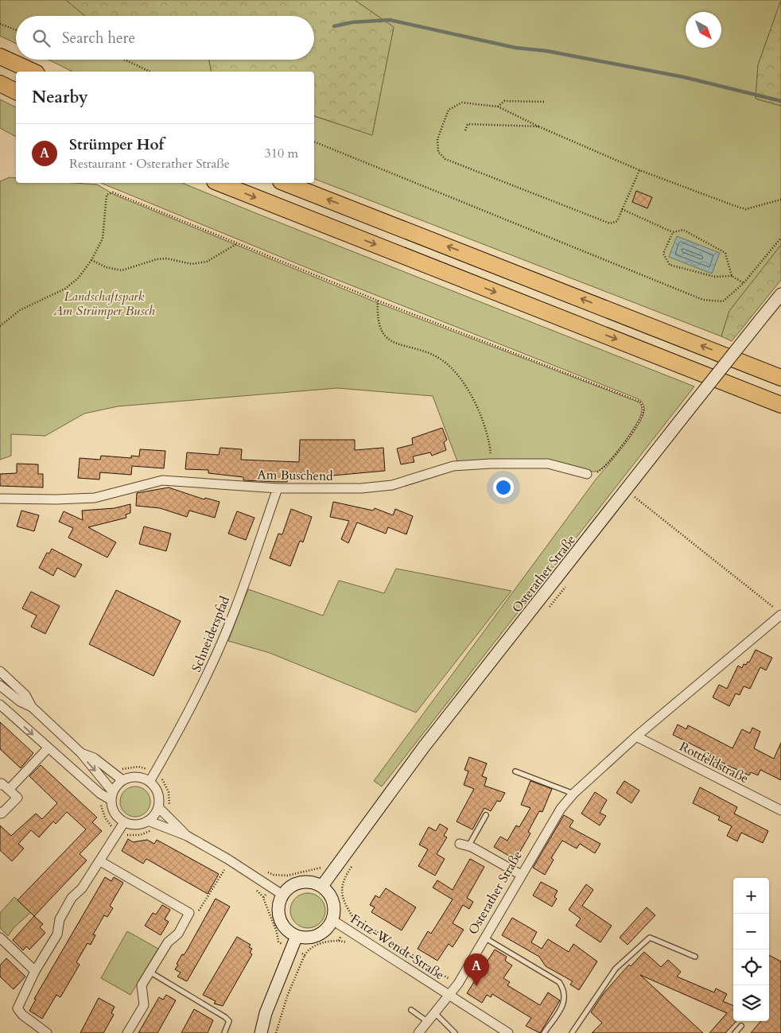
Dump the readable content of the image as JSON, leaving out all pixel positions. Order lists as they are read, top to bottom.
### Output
{
  "streets": {
    "main road": ["Osterather Straße"],
    "street": [
      "Am Buschend",
      "Schneiderspfad",
      "Rottfeldstraße",
      "Fritz-Wendt-Straße"
    ]
  },
  "crossings": [
    ["Am Buschend", "Schneiderspfad"],
    ["Osterather Straße", "Rottfeldstraße"],
    ["Osterather Straße", "Fritz-Wendt-Straße"]
  ],
  "parks": ["Landschaftspark Am Strümper Busch"],
  "north": "bottom right",
  "page": {
    "search": "Search here",
    "heading": "Nearby",
    "list": [
      {
        "mark": "A",
        "name": "Strümper Hof",
        "note": "Restaurant · Osterather Straße",
        "value": "310 m"
      }
    ],
    "map_buttons": ["+", "−"],
    "pins": "A"
  }
}
